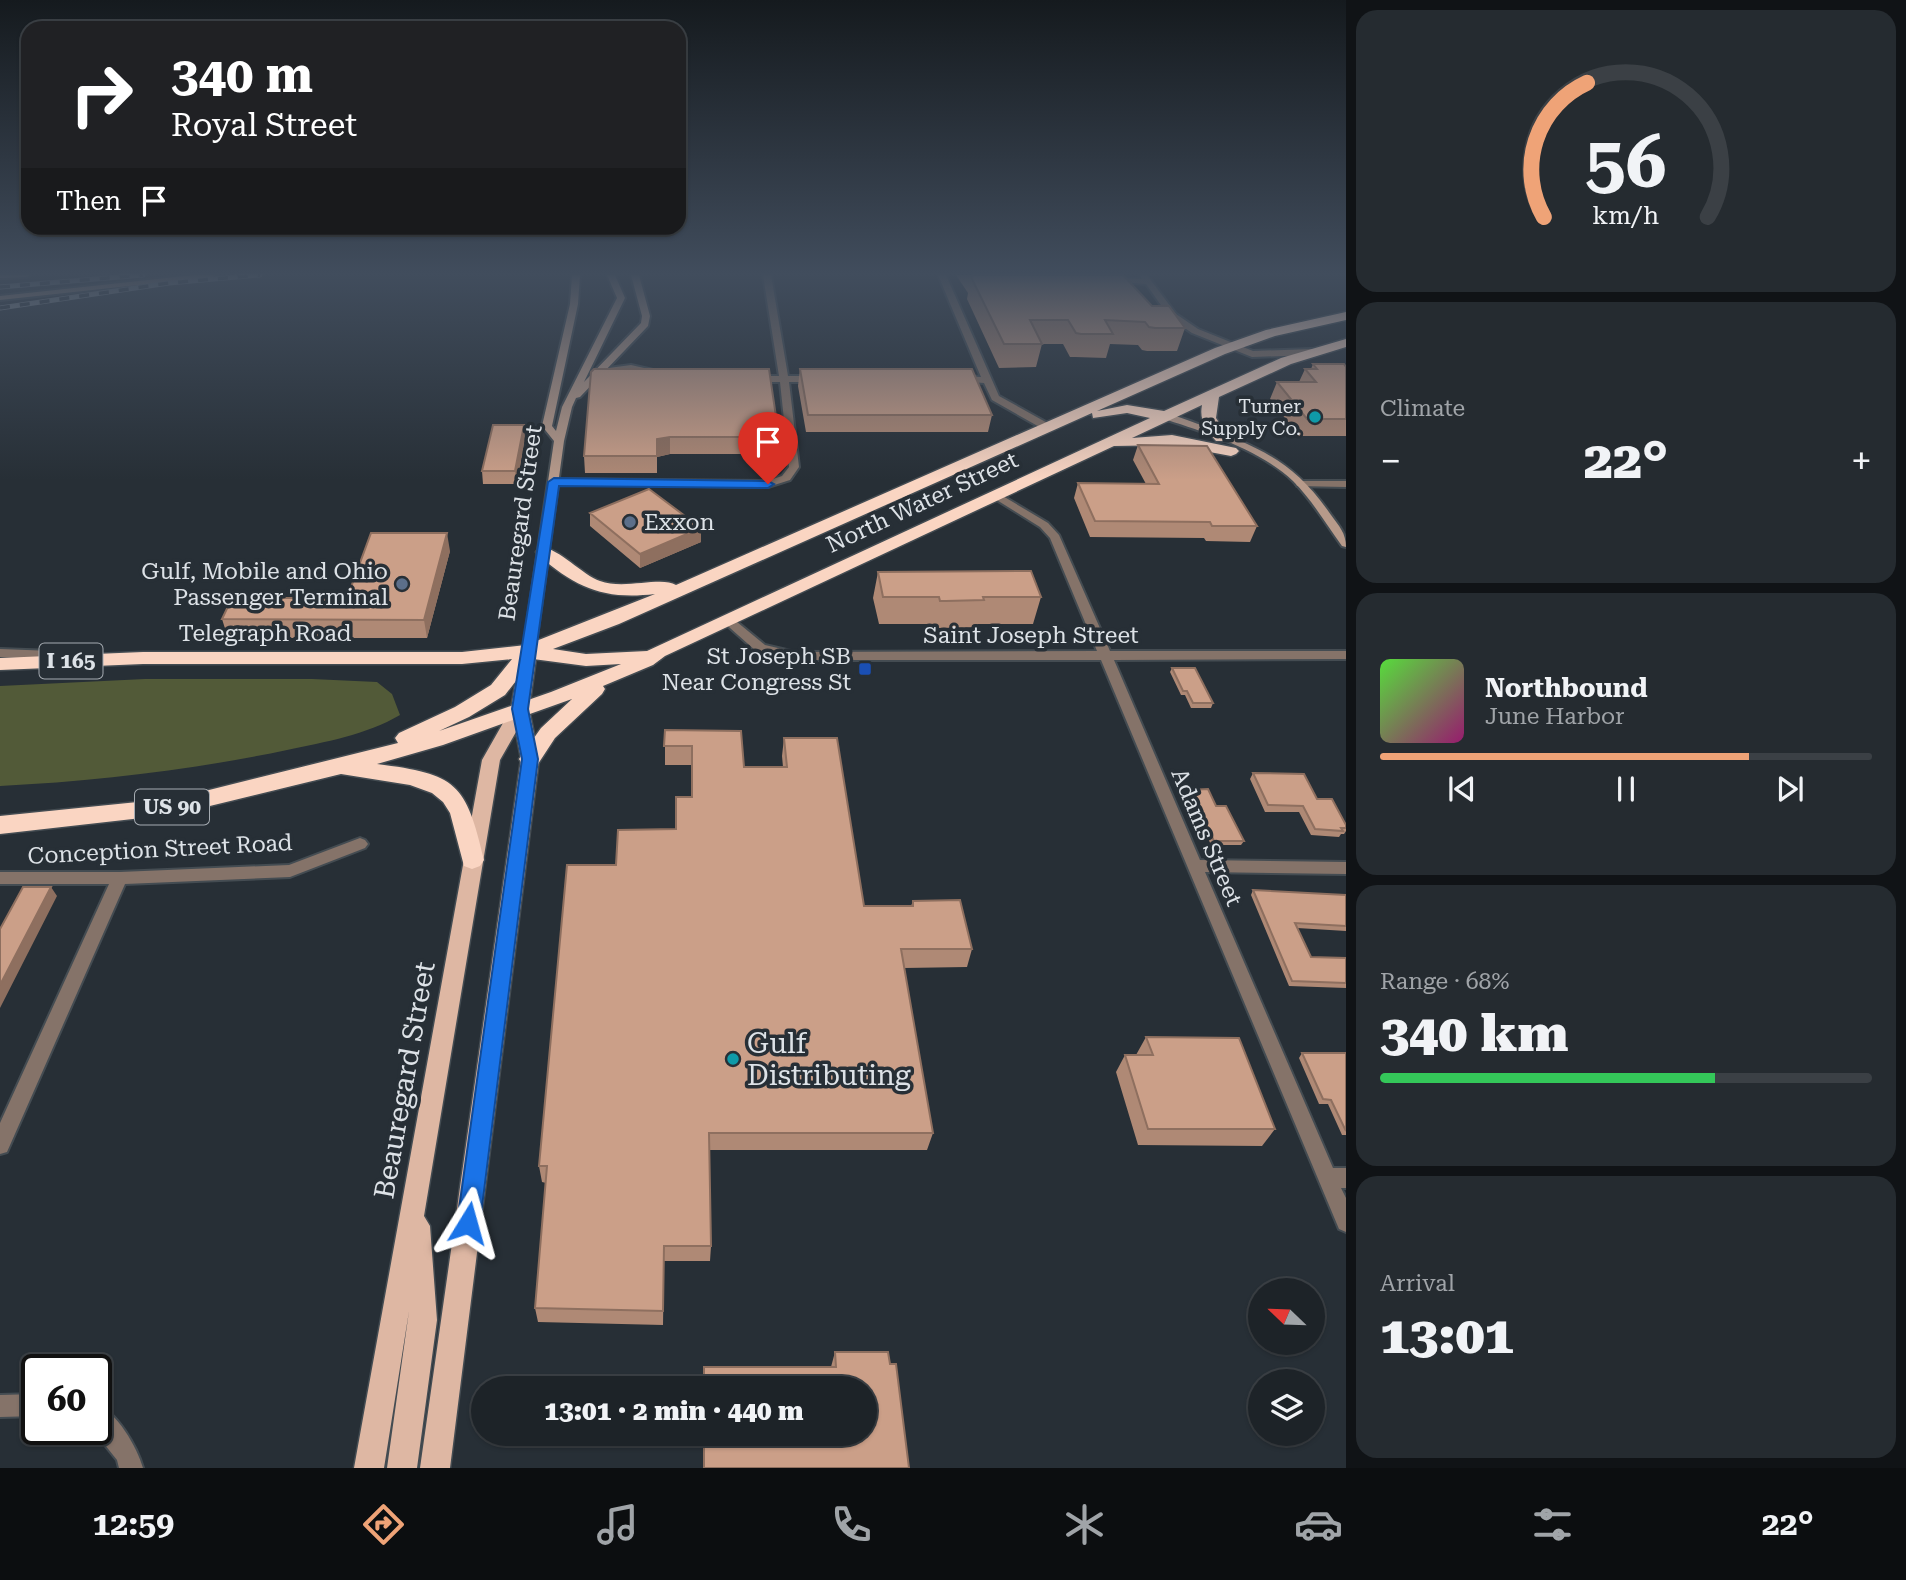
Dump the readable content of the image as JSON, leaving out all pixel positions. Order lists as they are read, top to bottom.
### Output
{
  "streets": {
    "highway": [
      "North Water Street",
      "Telegraph Road",
      "I 165",
      "US 90"
    ],
    "main road": ["Beauregard Street"],
    "street": ["Saint Joseph Street", "Adams Street", "Conception Street Road"]
  },
  "crossings": [
    ["North Water Street", "Beauregard Street"],
    ["North Water Street", "Telegraph Road"],
    ["North Water Street", "Saint Joseph Street"],
    ["North Water Street", "US 90"],
    ["North Water Street", "Adams Street"],
    ["Beauregard Street", "Telegraph Road"],
    ["Beauregard Street", "US 90"],
    ["Telegraph Road", "I 165"],
    ["Saint Joseph Street", "Adams Street"]
  ],
  "places": {
    "other": [
      "Turner Supply Co.",
      "Exxon",
      "Gulf, Mobile and Ohio Passenger Terminal",
      "Gulf Distributing"
    ],
    "transit": ["St Joseph SB Near Congress St"]
  },
  "north": "top left",
  "page": {
    "turn": ["340 m", "Royal Street"],
    "then": "Then",
    "tile": [
      "Climate",
      ["Range · 68%", "340 km"],
      ["Arrival", "13:01"]
    ],
    "heat": ["−", "22°", "+"],
    "song": ["Northbound", "June Harbor"],
    "limit": "60",
    "trip": "13:01 · 2 min · 440 m",
    "tabs": ["12:59", "22°"],
    "gauge": ["56", "km/h"]
  }
}
